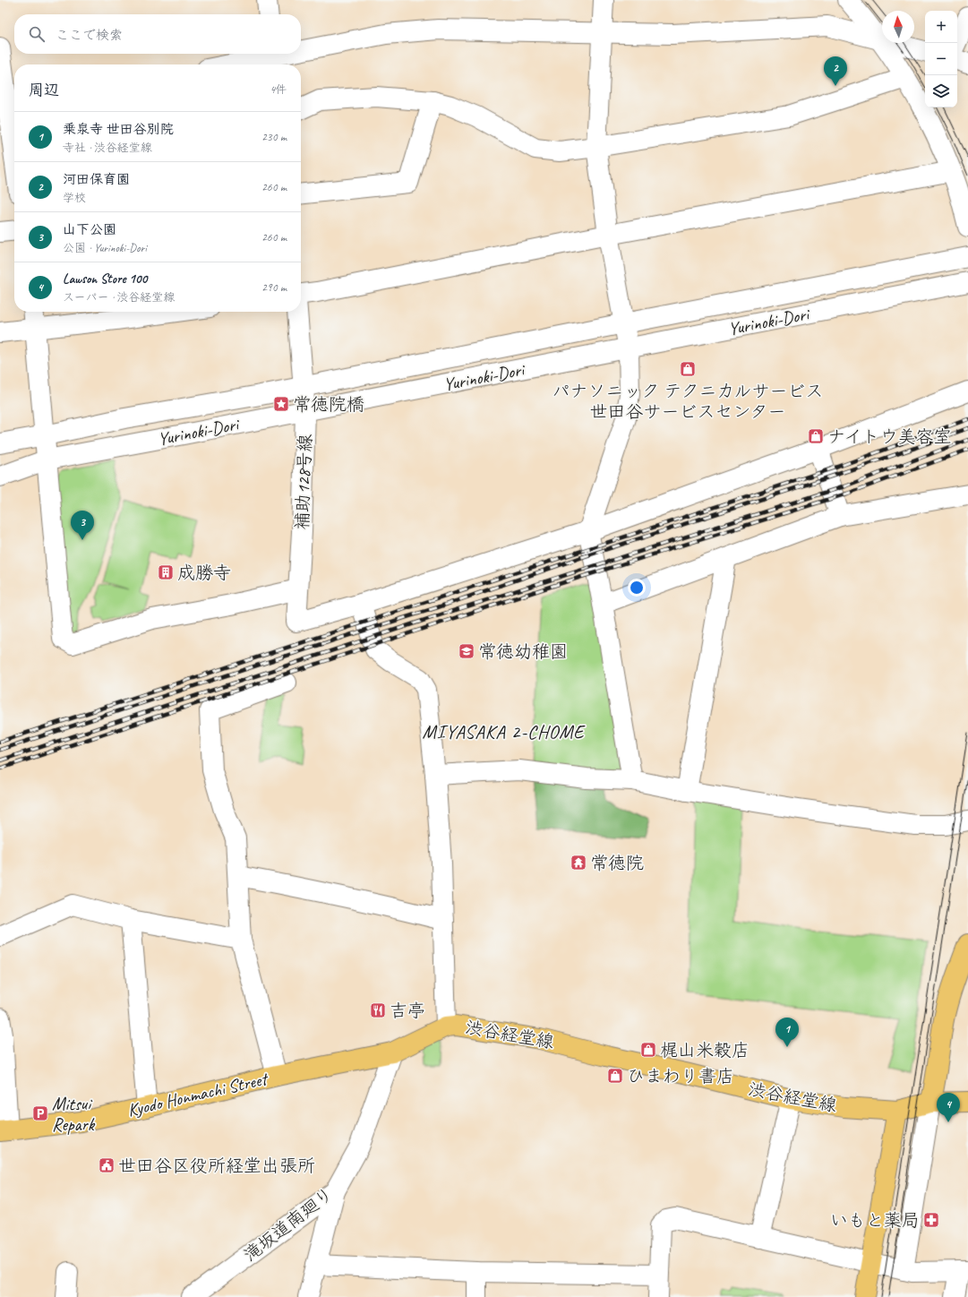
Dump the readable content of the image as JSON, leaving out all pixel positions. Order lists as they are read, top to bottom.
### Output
{
  "streets": {
    "main road": ["渋谷経堂線", "Kyodo Honmachi Street"],
    "street": ["Yurinoki-Dori", "補助128号線", "滝坂道南廻り"]
  },
  "crossings": [
    ["Yurinoki-Dori", "補助128号線"],
    ["渋谷経堂線", "Kyodo Honmachi Street"],
    ["渋谷経堂線", "滝坂道南廻り"],
    ["Kyodo Honmachi Street", "滝坂道南廻り"]
  ],
  "districts": ["MIYASAKA 2-CHOME"],
  "places": {
    "shop": [
      "パナソニック テクニカルサービス 世田谷サービスセンター",
      "ナイトウ美容室",
      "梶山米穀店",
      "ひまわり書店"
    ],
    "place": ["常徳院橋"],
    "building": ["成勝寺"],
    "school or university": ["常徳幼稚園"],
    "temple": ["常徳院"],
    "restaurant": ["吉亭"],
    "parking": ["Mitsui Repark"],
    "public building": ["世田谷区役所経堂出張所"],
    "pharmacy": ["いもと薬局"]
  },
  "north": "top",
  "page": {
    "map_buttons": ["+", "−"],
    "search": "ここで検索",
    "pins": [
      "2",
      "3",
      "1",
      "4"
    ],
    "heading": ["周辺", "4件"],
    "list": [
      {
        "mark": "1",
        "name": "乗泉寺 世田谷別院",
        "note": "寺社 · 渋谷経堂線",
        "value": "230 m"
      },
      {
        "mark": "2",
        "name": "河田保育園",
        "note": "学校",
        "value": "260 m"
      },
      {
        "mark": "3",
        "name": "山下公園",
        "note": "公園 · Yurinoki-Dori",
        "value": "260 m"
      },
      {
        "mark": "4",
        "name": "Lawson Store 100",
        "note": "スーパー · 渋谷経堂線",
        "value": "290 m"
      }
    ]
  }
}
